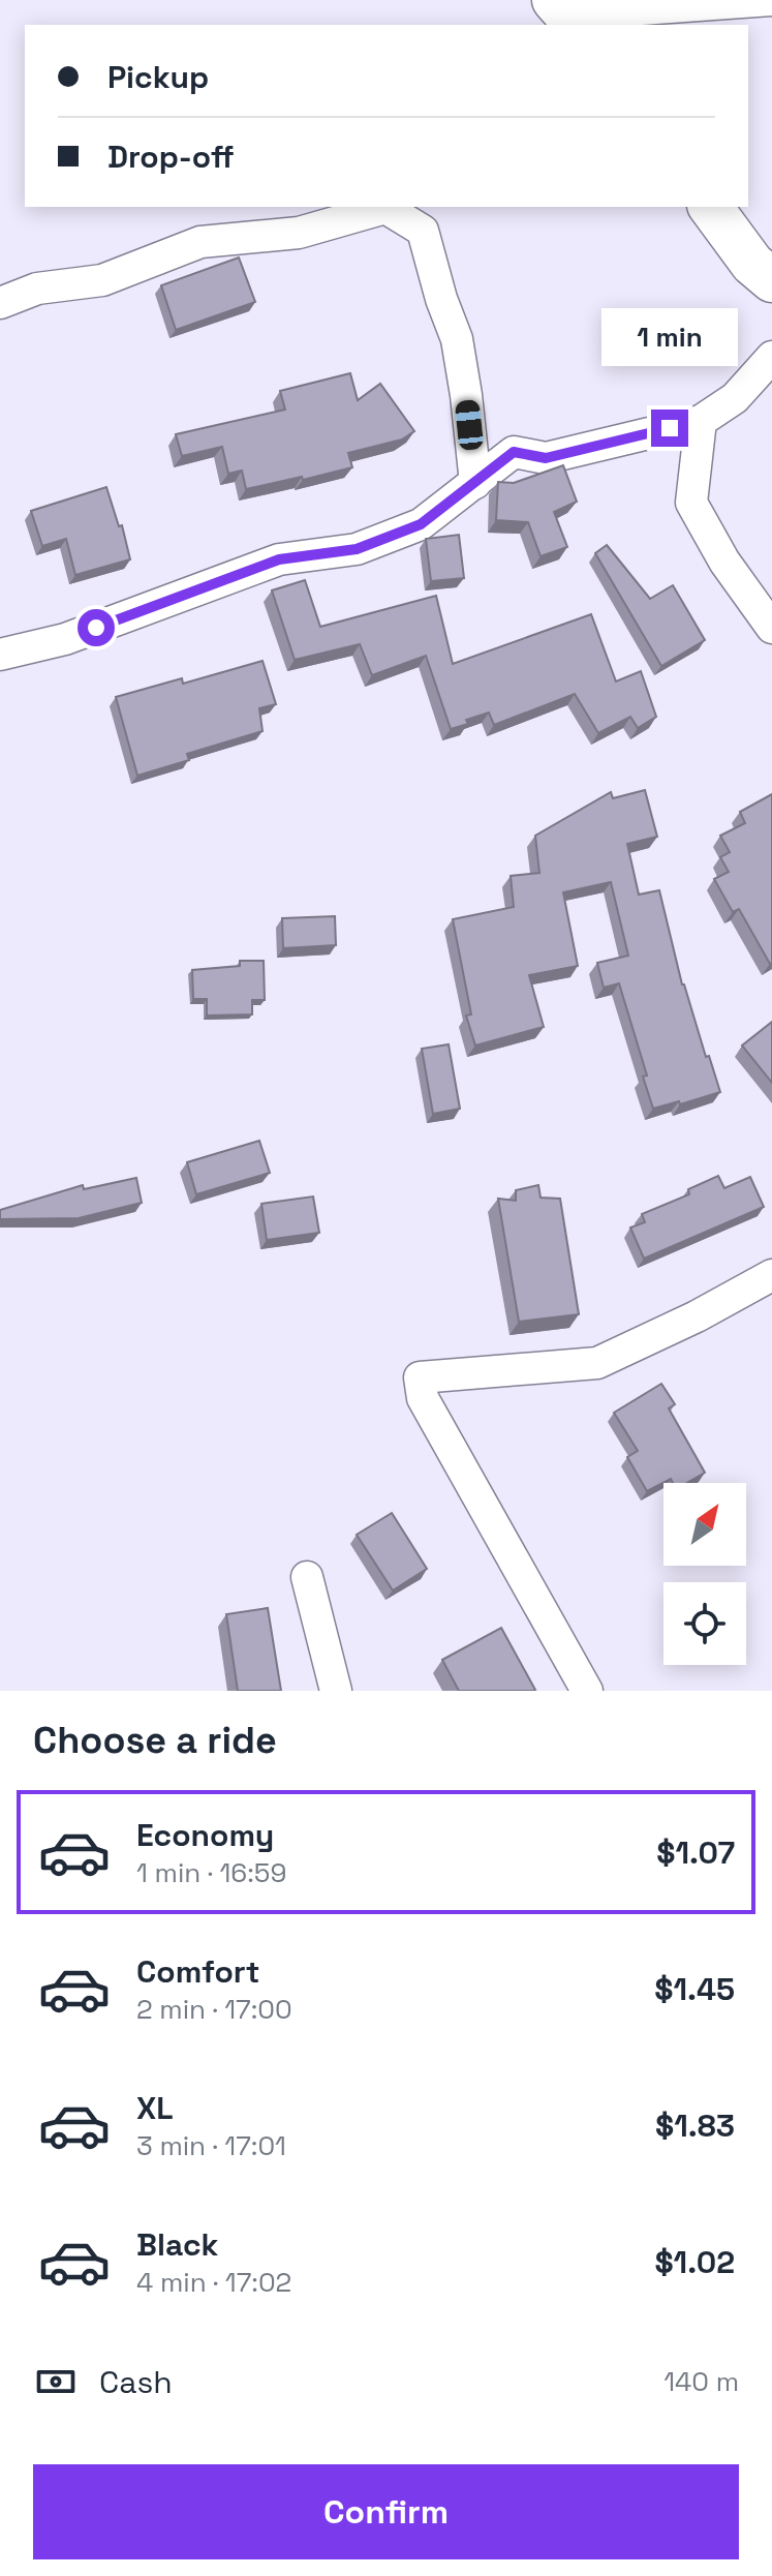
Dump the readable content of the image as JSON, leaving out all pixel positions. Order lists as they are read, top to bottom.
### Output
{
  "north": "top right",
  "page": {
    "banner": ["Pickup", "Drop-off"],
    "bubble": "1 min",
    "heading": "Choose a ride",
    "list": [
      {
        "name": "Economy",
        "note": "1 min · 16:59",
        "value": "$1.07"
      },
      {
        "name": "Comfort",
        "note": "2 min · 17:00",
        "value": "$1.45"
      },
      {
        "name": "XL",
        "note": "3 min · 17:01",
        "value": "$1.83"
      },
      {
        "name": "Black",
        "note": "4 min · 17:02",
        "value": "$1.02"
      }
    ],
    "pay": ["Cash", "140 m"],
    "buttons": "Confirm"
  }
}
